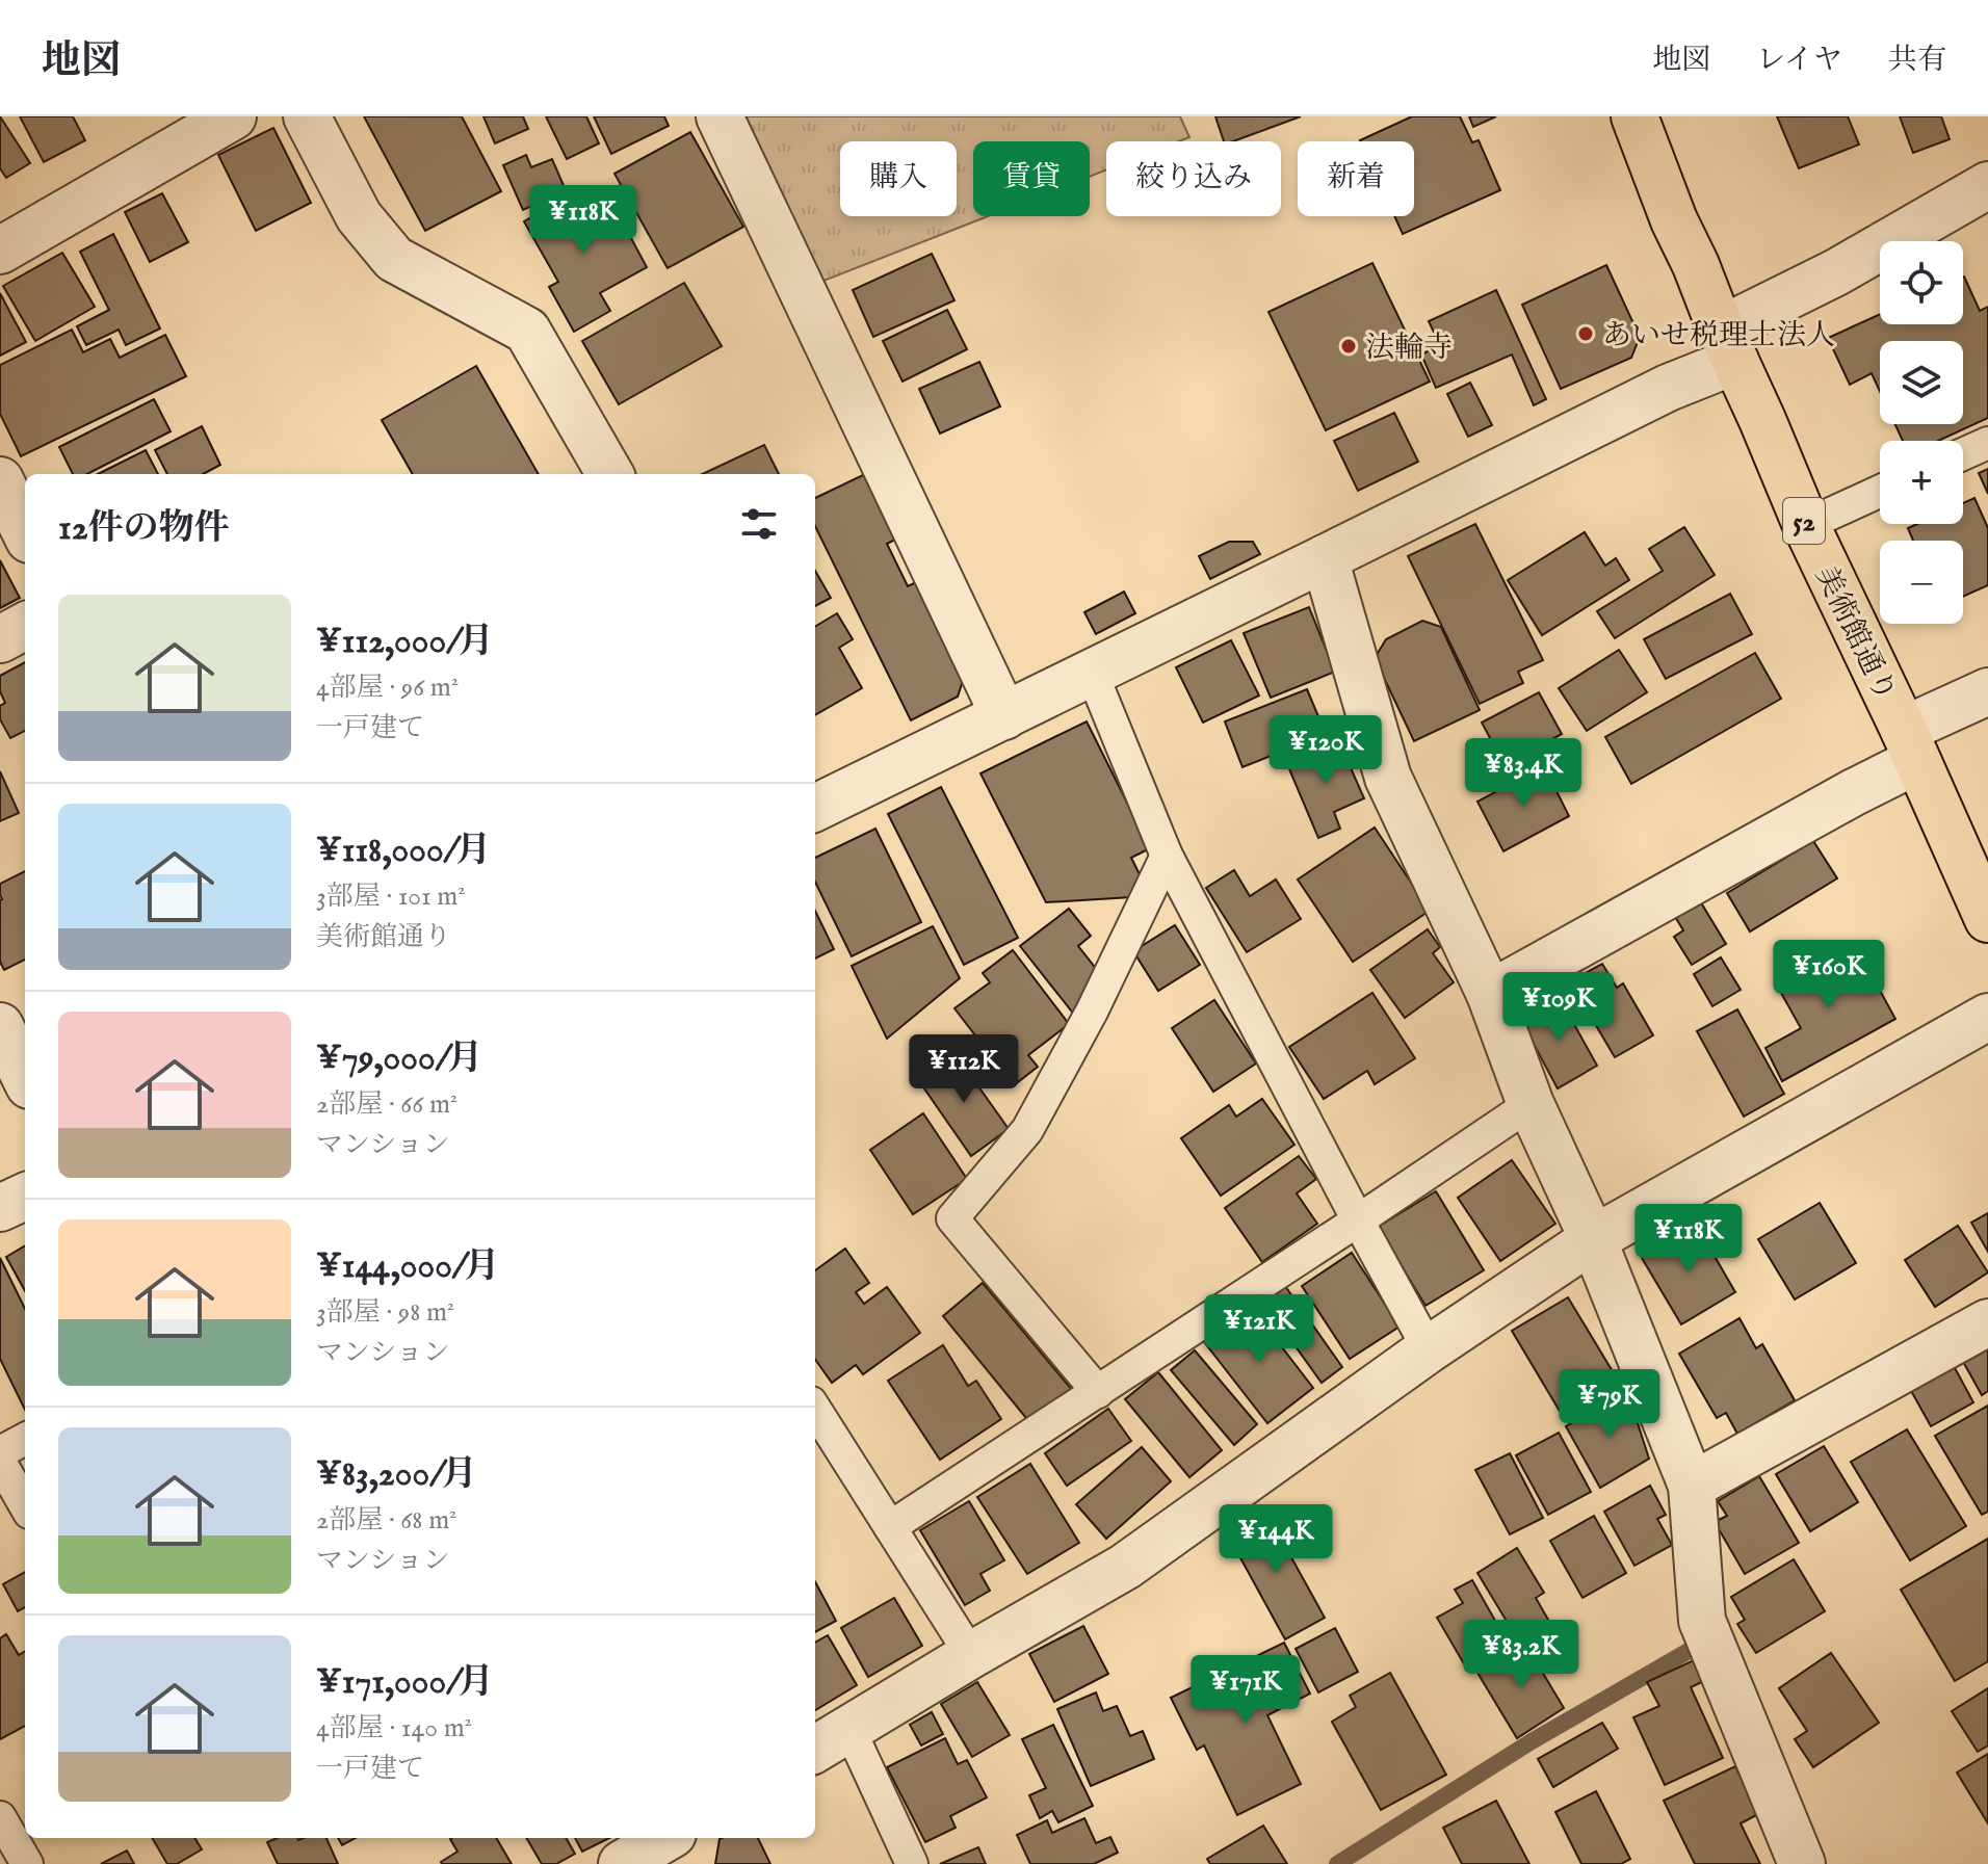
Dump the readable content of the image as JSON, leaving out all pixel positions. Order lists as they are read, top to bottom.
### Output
{
  "streets": {
    "highway": ["52", "美術館通り"]
  },
  "places": ["あいせ税理士法人", "法輪寺"],
  "page": {
    "header": "地図",
    "nav": ["地図", "レイヤ", "共有"],
    "chip": [
      "購入",
      "賃貸",
      "絞り込み",
      "新着"
    ],
    "price": [
      "¥118K",
      "¥120K",
      "¥83.4K",
      "¥160K",
      "¥109K",
      "¥112K",
      "¥118K",
      "¥121K",
      "¥79K",
      "¥144K",
      "¥83.2K",
      "¥171K"
    ],
    "map_buttons": ["+", "−"],
    "heading": "12件の物件",
    "list": [
      {
        "name": "¥112,000/月",
        "note": "4部屋 · 96 m² · 一戸建て"
      },
      {
        "name": "¥118,000/月",
        "note": "3部屋 · 101 m² · 美術館通り"
      },
      {
        "name": "¥79,000/月",
        "note": "2部屋 · 66 m² · マンション"
      },
      {
        "name": "¥144,000/月",
        "note": "3部屋 · 98 m² · マンション"
      },
      {
        "name": "¥83,200/月",
        "note": "2部屋 · 68 m² · マンション"
      },
      {
        "name": "¥171,000/月",
        "note": "4部屋 · 140 m² · 一戸建て"
      }
    ]
  }
}
